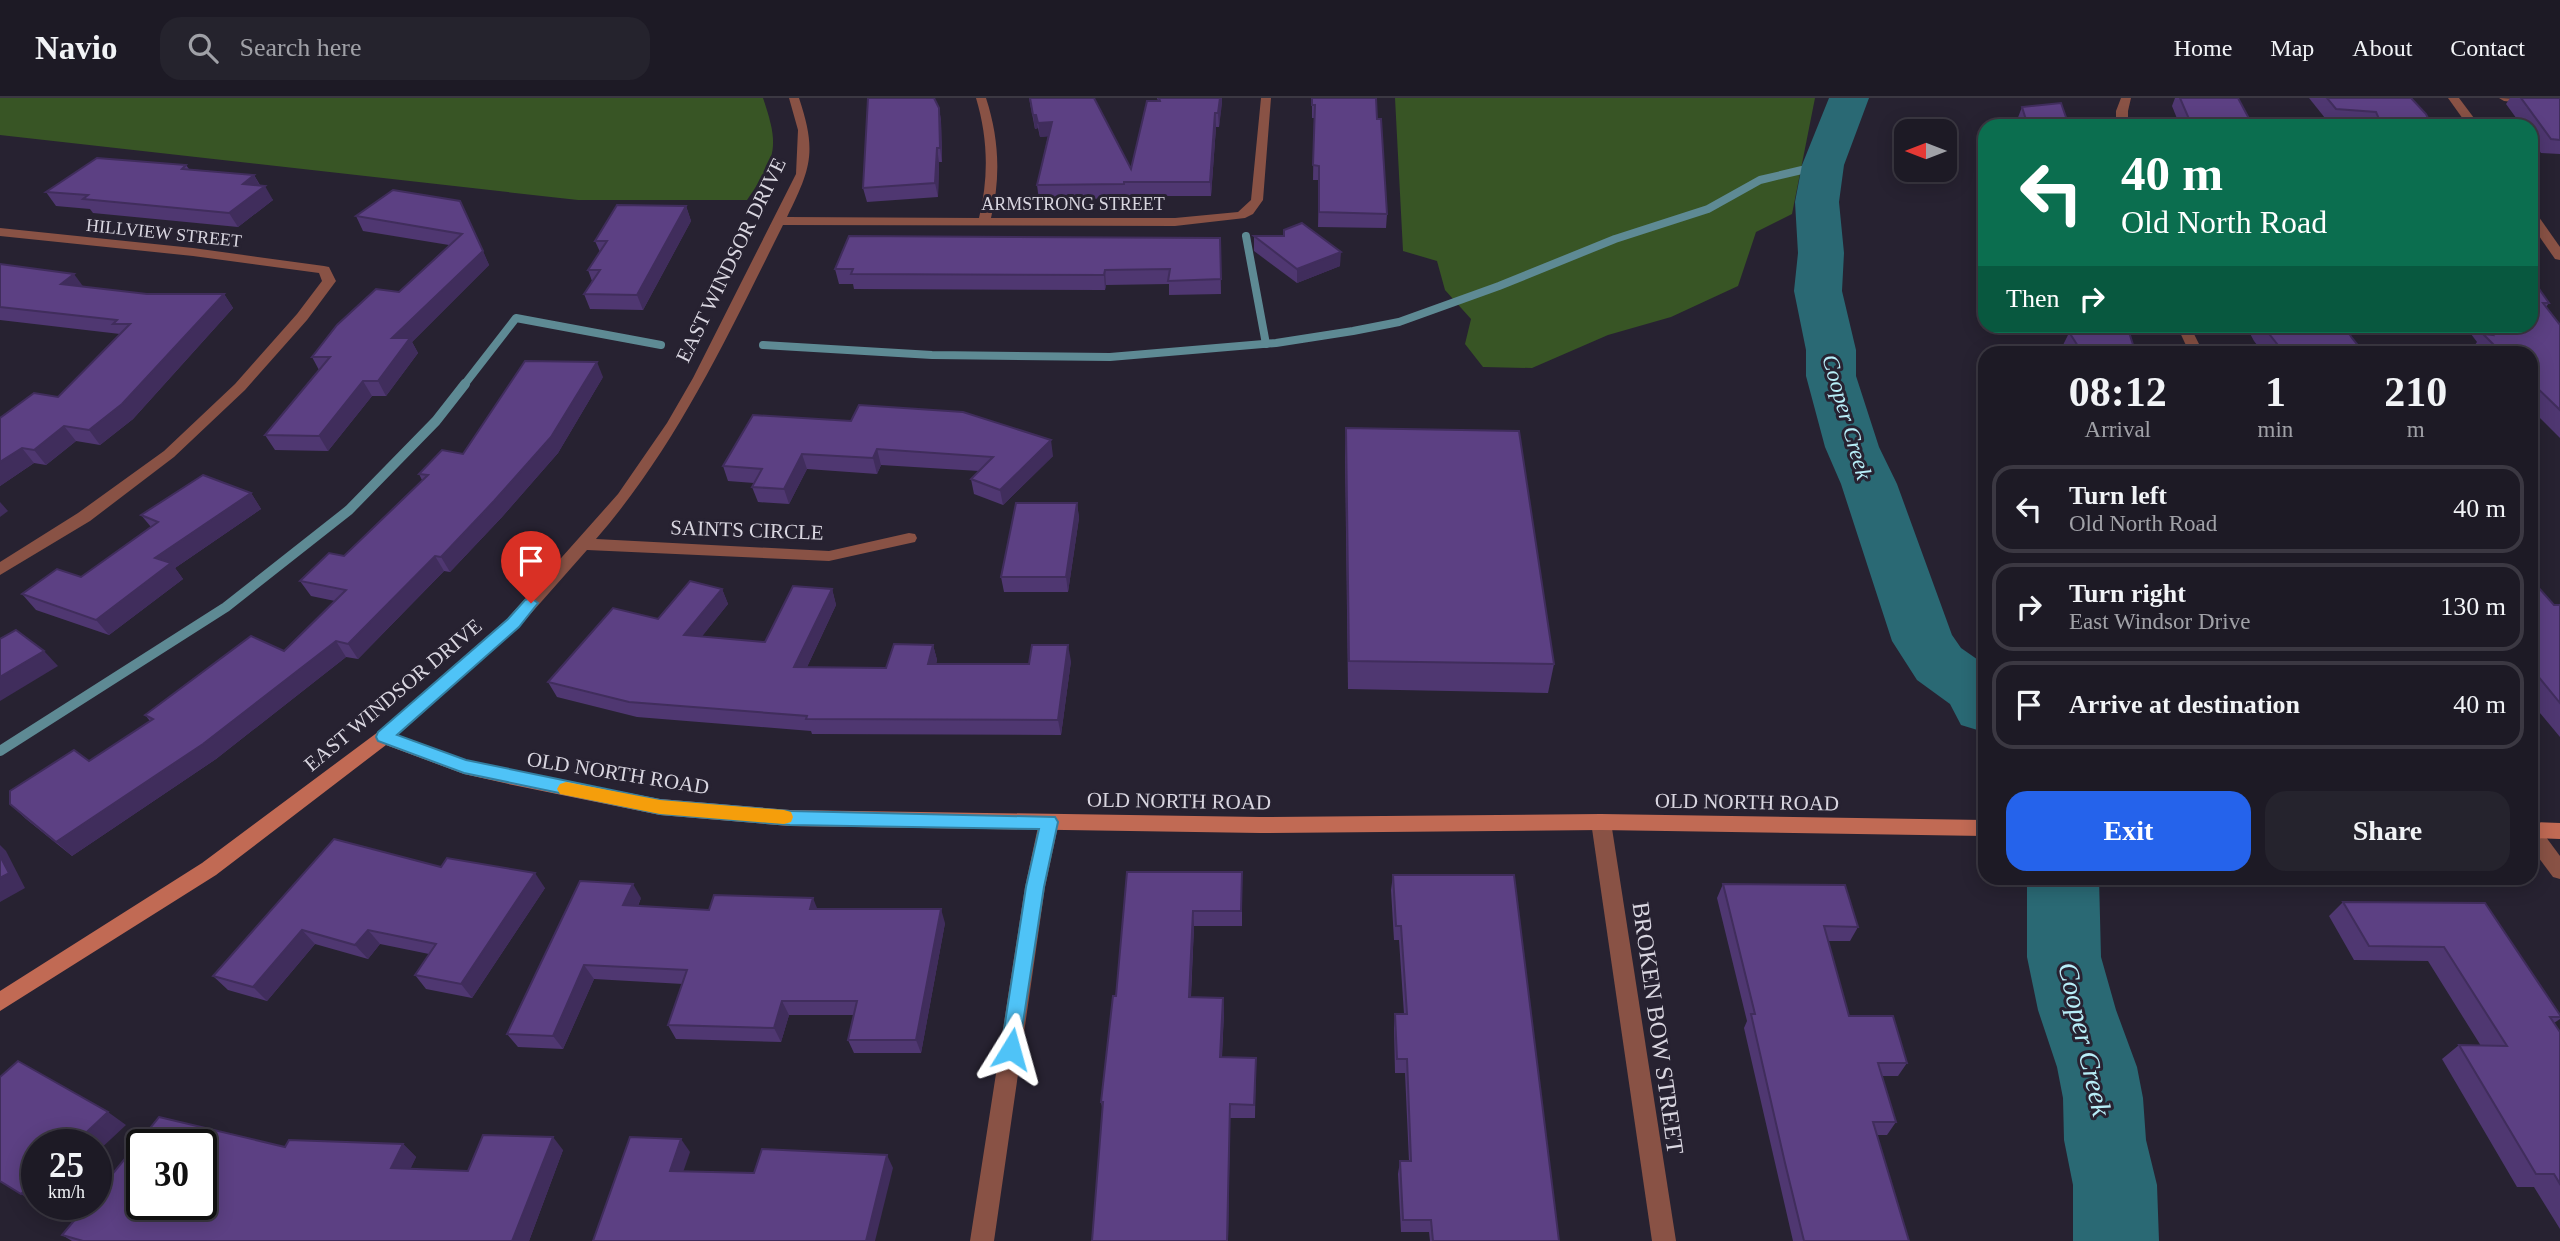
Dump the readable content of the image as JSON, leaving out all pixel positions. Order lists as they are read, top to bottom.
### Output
{
  "streets": {
    "street": [
      "ARMSTRONG STREET",
      "HILLVIEW STREET",
      "EAST WINDSOR DRIVE",
      "SAINTS CIRCLE",
      "OLD NORTH ROAD",
      "BROKEN BOW STREET"
    ]
  },
  "crossings": [
    ["ARMSTRONG STREET", "EAST WINDSOR DRIVE"],
    ["EAST WINDSOR DRIVE", "SAINTS CIRCLE"],
    ["EAST WINDSOR DRIVE", "OLD NORTH ROAD"],
    ["OLD NORTH ROAD", "BROKEN BOW STREET"]
  ],
  "water": ["Cooper Creek"],
  "north": "left",
  "page": {
    "header": "Navio",
    "search": "Search here",
    "nav": [
      "Home",
      "Map",
      "About",
      "Contact"
    ],
    "turn": ["40 m", "Old North Road"],
    "then": "Then",
    "eta": [
      "08:12",
      "Arrival",
      "1",
      "min",
      "210",
      "m"
    ],
    "list": [
      {
        "name": "Turn left",
        "note": "Old North Road",
        "value": "40 m"
      },
      {
        "name": "Turn right",
        "note": "East Windsor Drive",
        "value": "130 m"
      },
      {
        "name": "Arrive at destination",
        "value": "40 m"
      }
    ],
    "buttons": ["Exit", "Share"],
    "speed": "25 km/h",
    "limit": "30"
  }
}
